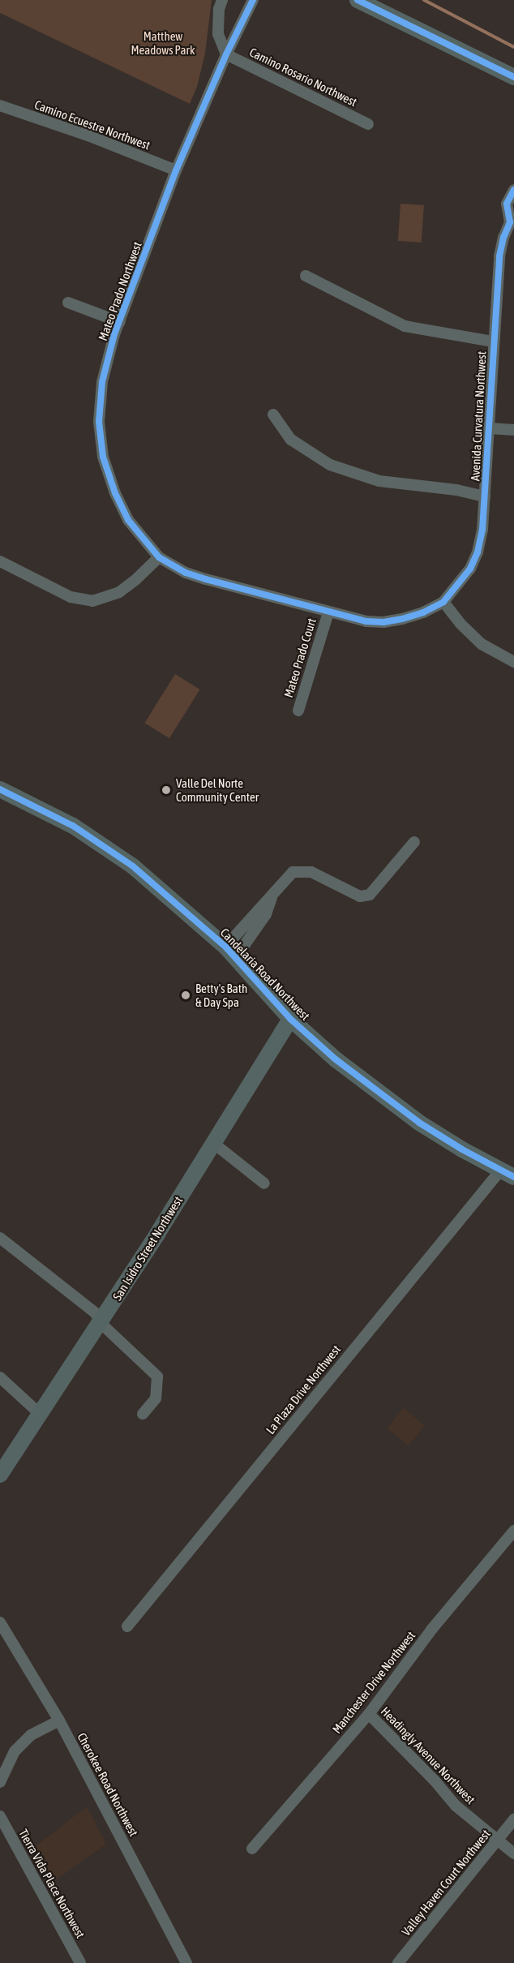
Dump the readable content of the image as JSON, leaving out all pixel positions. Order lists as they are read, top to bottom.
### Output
{
  "streets": {
    "street": [
      "Camino Rosario Northwest",
      "Camino Ecuestre Northwest",
      "Mateo Prado Northwest",
      "Avenida Curvatura Northwest",
      "Mateo Prado Court",
      "Candelaria Road Northwest",
      "San Isidro Street Northwest",
      "La Plaza Drive Northwest",
      "Manchester Drive Northwest",
      "Headingly Avenue Northwest",
      "Cherokee Road Northwest",
      "Valley Haven Court Northwest",
      "Tierra Vida Place Northwest"
    ]
  },
  "crossings": [
    ["Camino Rosario Northwest", "Mateo Prado Northwest"],
    ["Camino Ecuestre Northwest", "Mateo Prado Northwest"],
    ["Mateo Prado Northwest", "Avenida Curvatura Northwest"],
    ["Mateo Prado Northwest", "Mateo Prado Court"],
    ["Candelaria Road Northwest", "San Isidro Street Northwest"],
    ["Candelaria Road Northwest", "La Plaza Drive Northwest"],
    ["Manchester Drive Northwest", "Headingly Avenue Northwest"],
    ["Headingly Avenue Northwest", "Valley Haven Court Northwest"]
  ],
  "parks": ["Matthew Meadows Park"],
  "places": ["Valle Del Norte Community Center", "Betty's Bath & Day Spa"]
}
